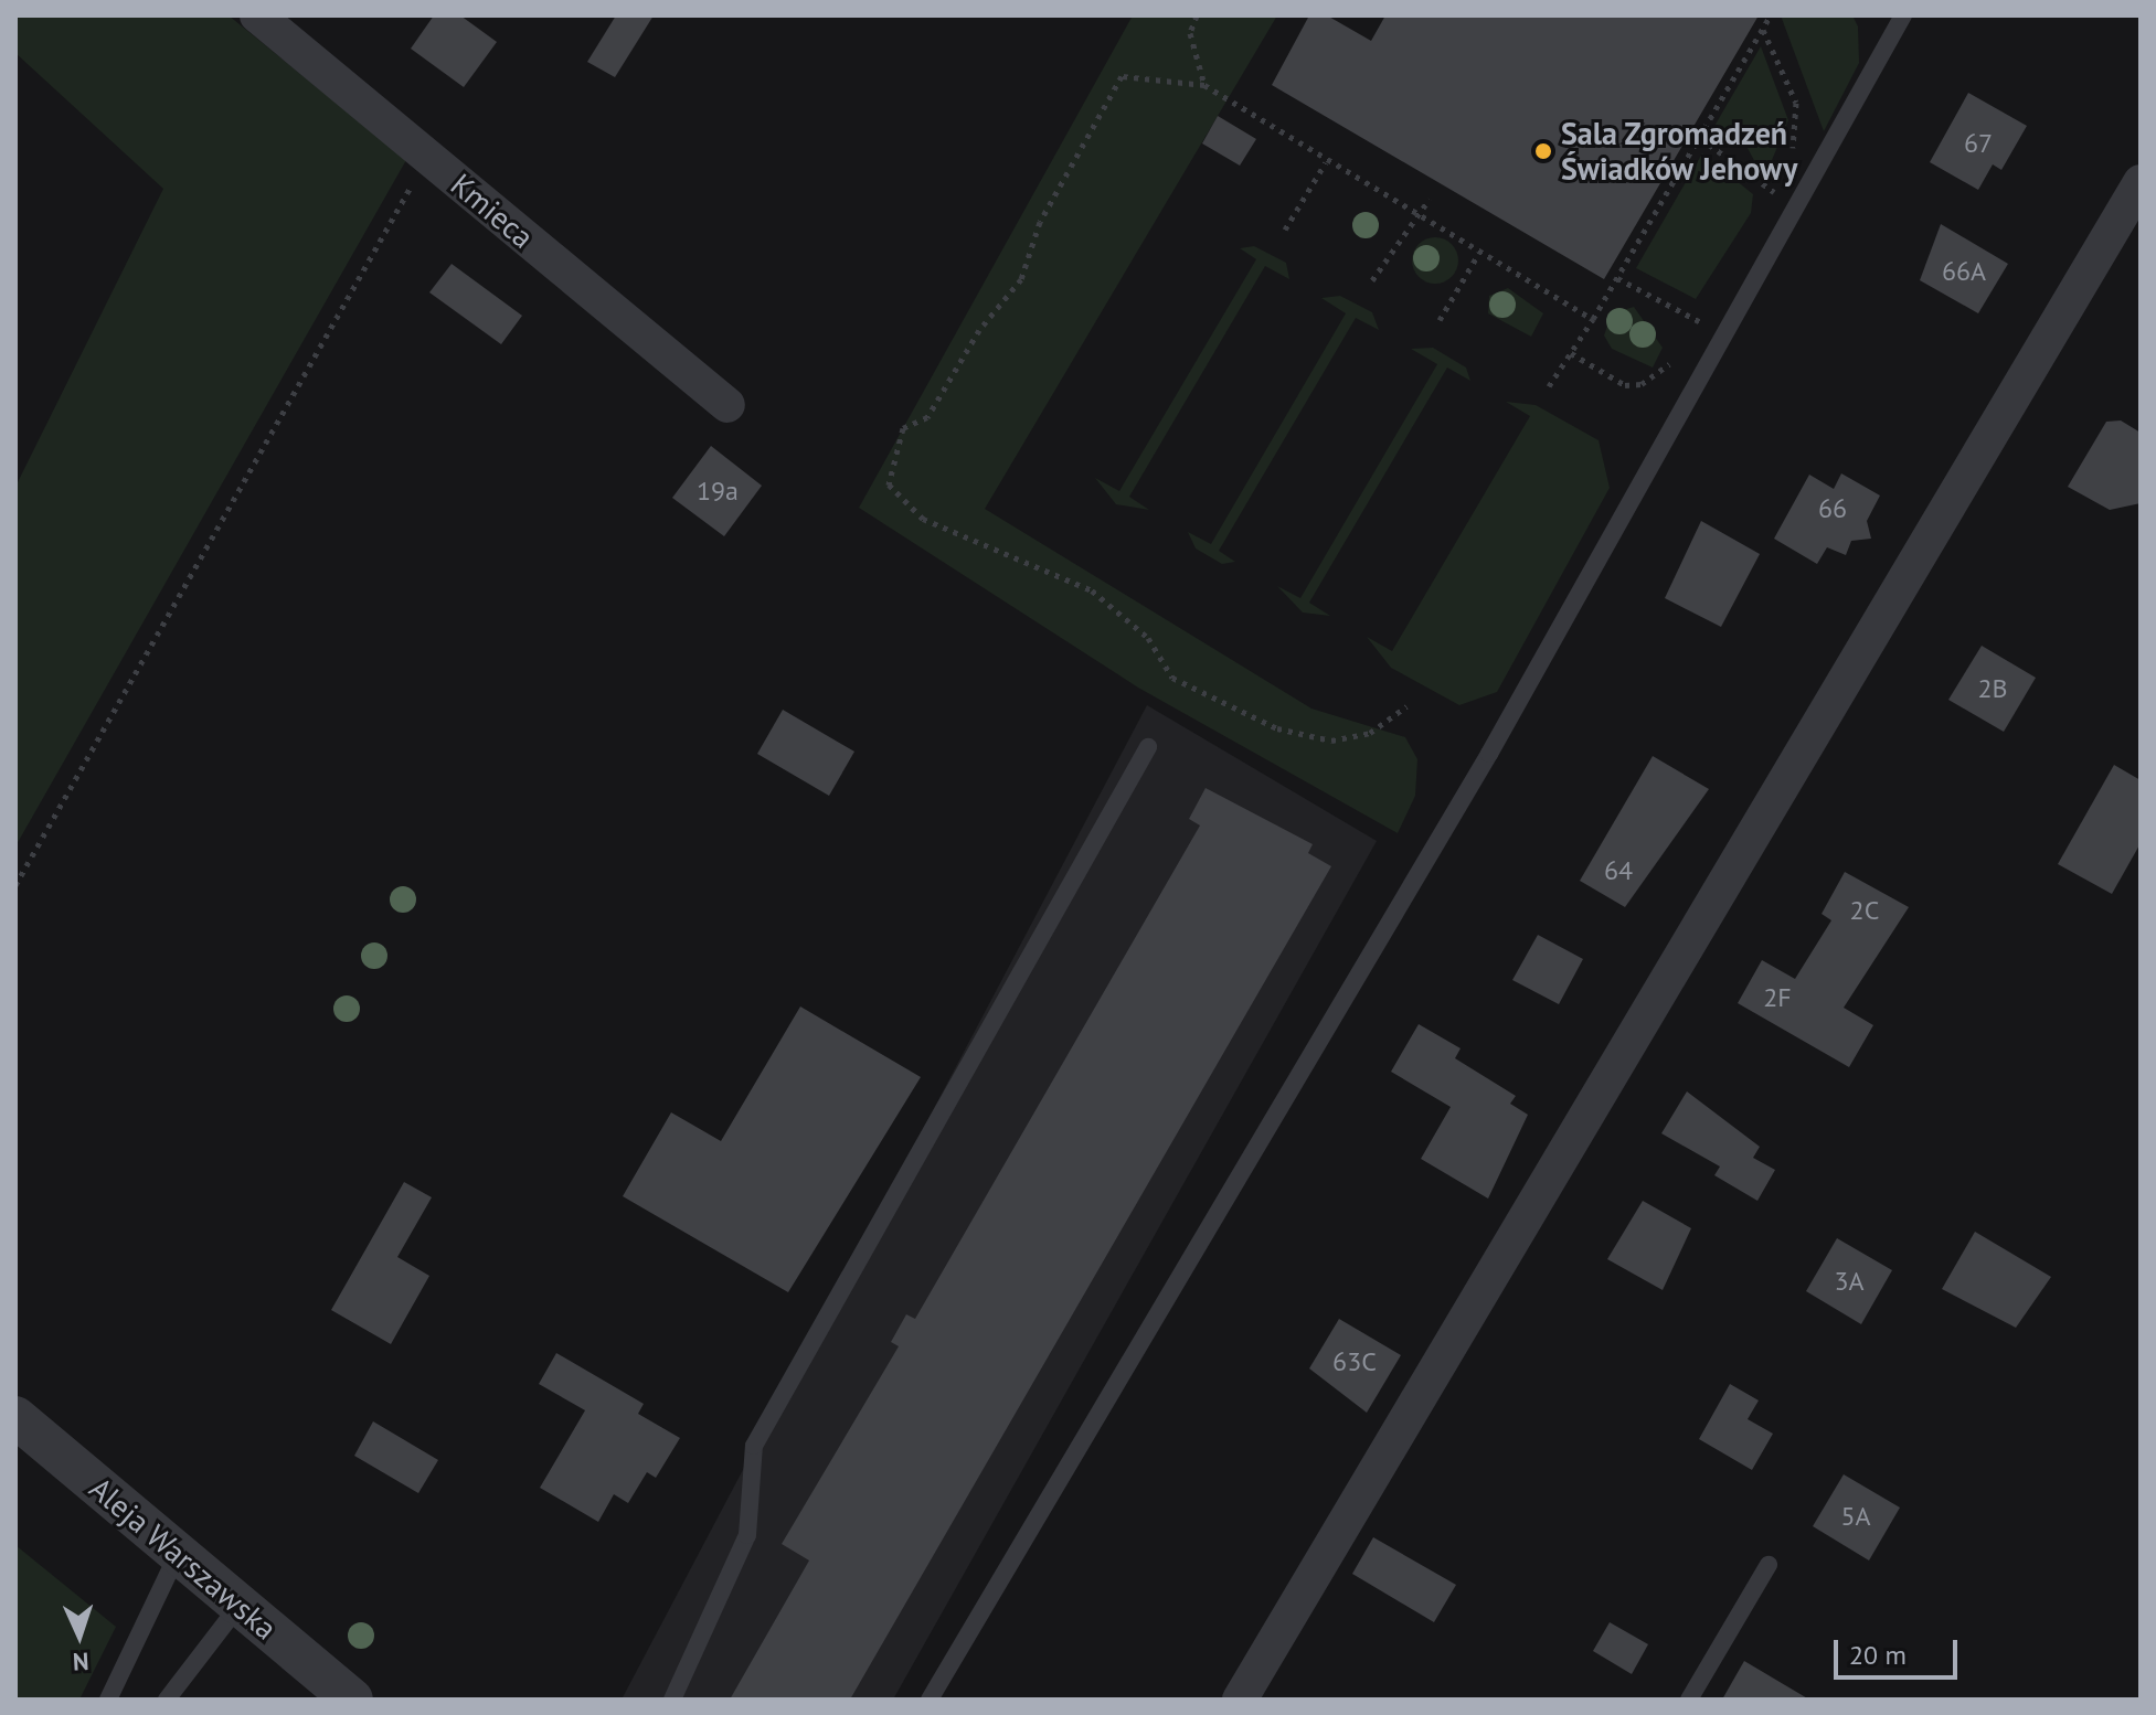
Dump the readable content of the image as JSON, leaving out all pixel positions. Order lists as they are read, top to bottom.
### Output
{
  "streets": {
    "street": ["Kmieca", "Aleja Warszawska"]
  },
  "places": ["Sala Zgromadzeń Świadków Jehowy"],
  "house_numbers": [
    "67",
    "66A",
    "19a",
    "66",
    "2B",
    "64",
    "2C",
    "2F",
    "3A",
    "63C",
    "5A"
  ],
  "scale_bar": "20 m",
  "north": "bottom"
}
